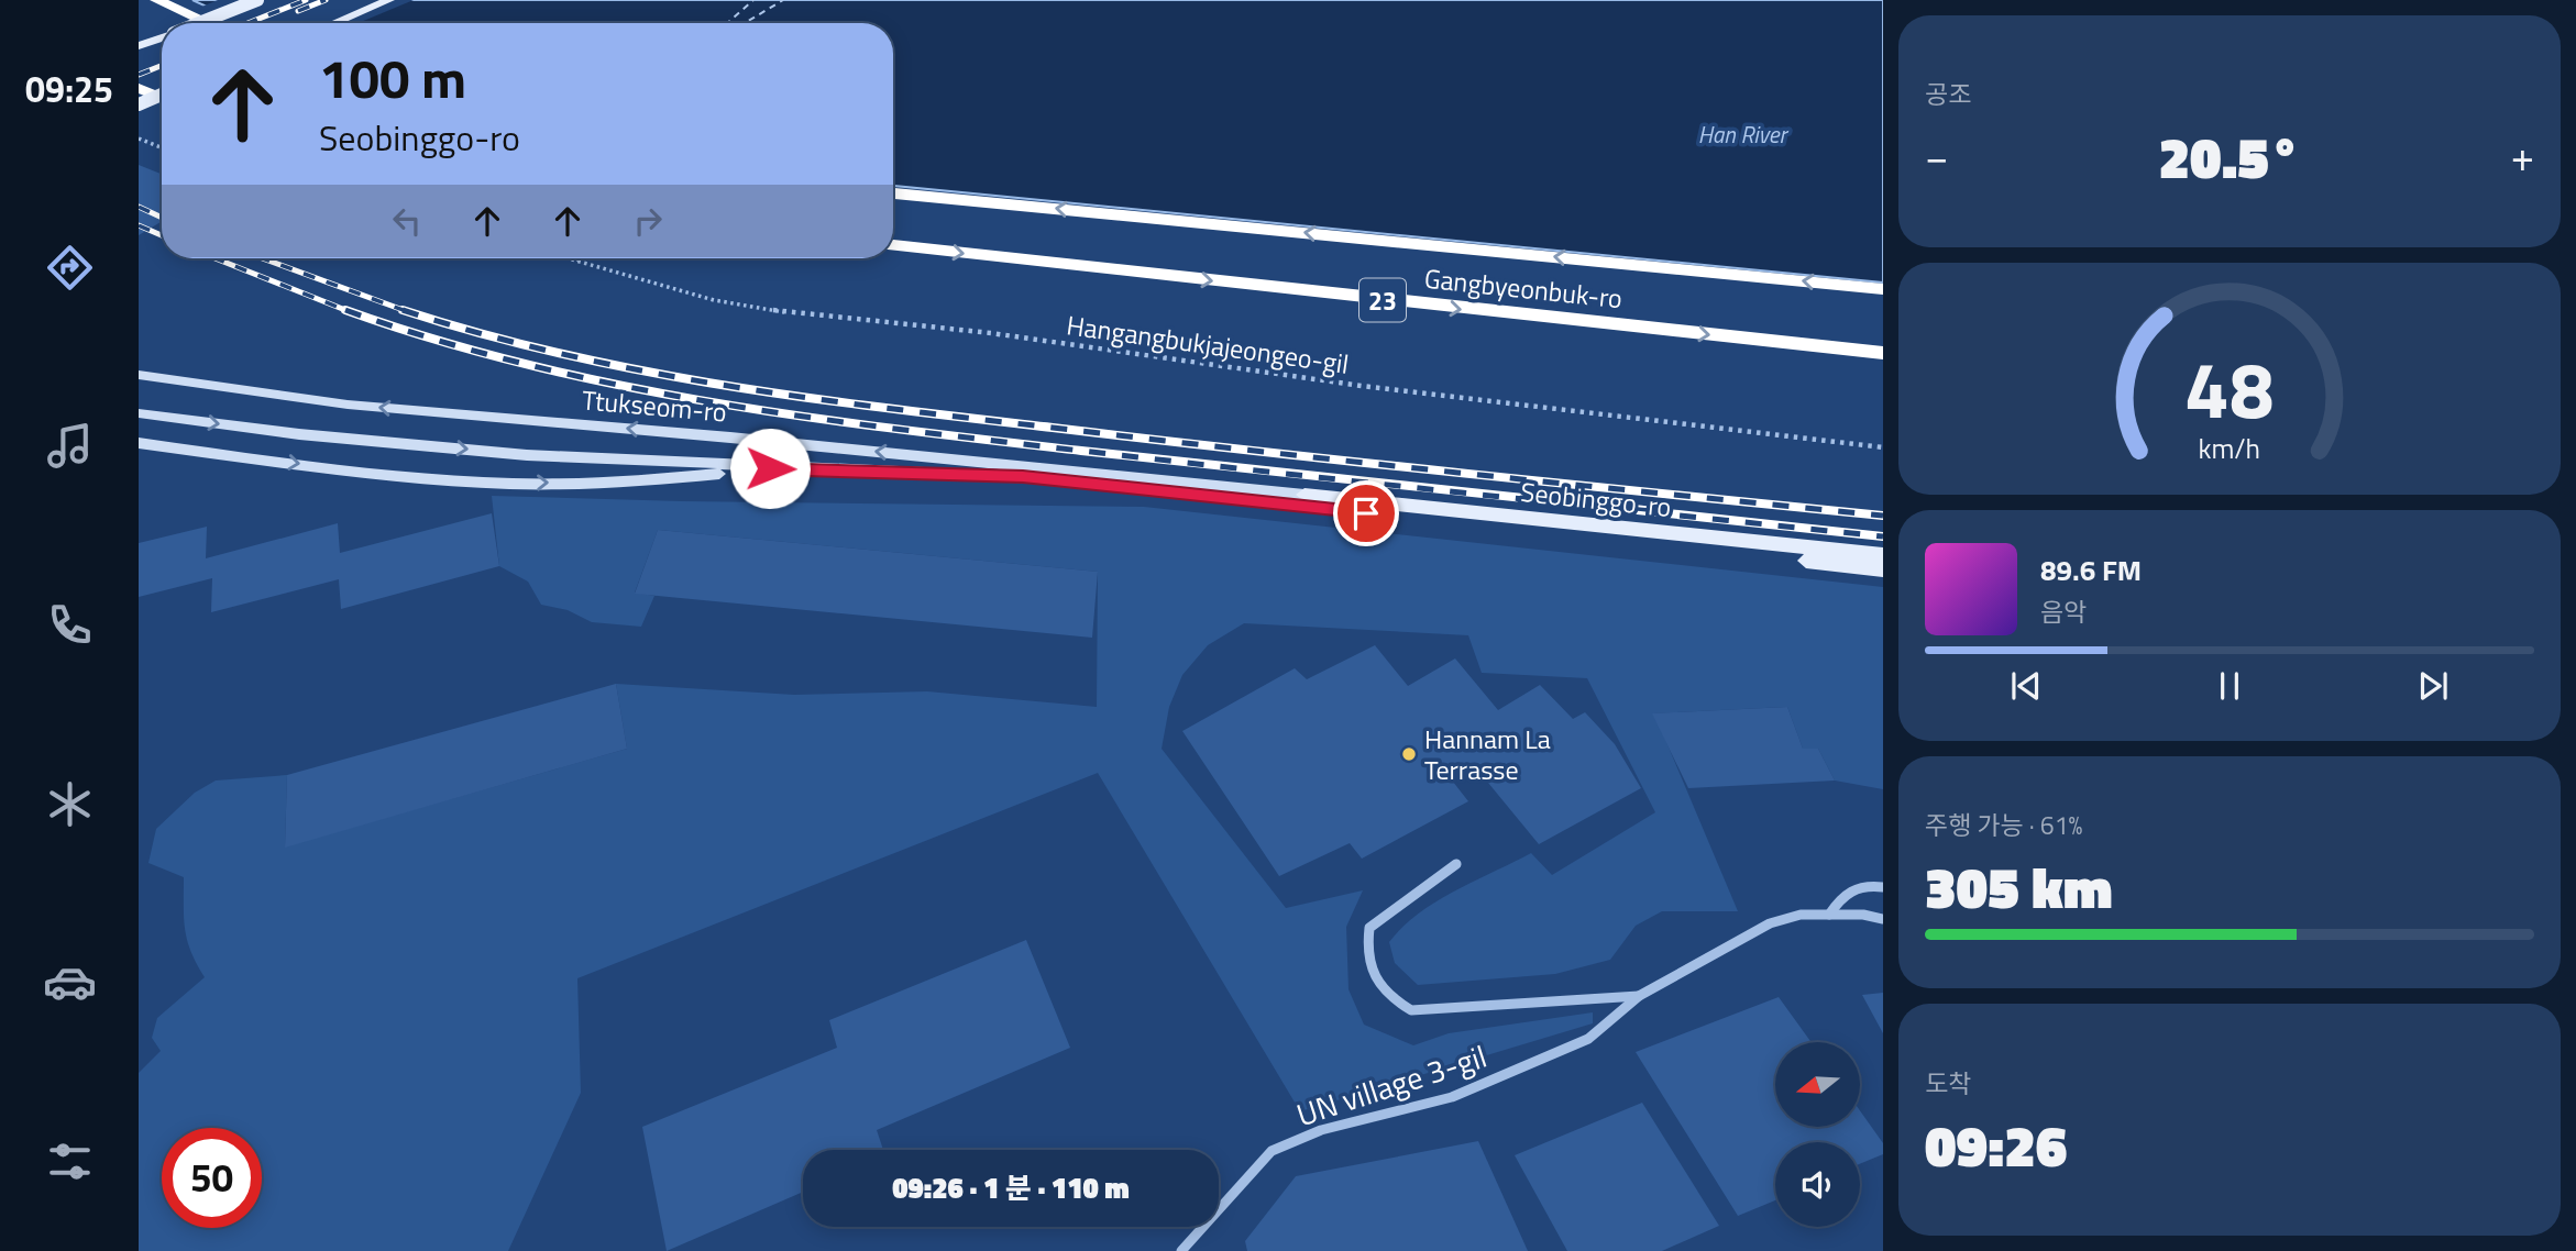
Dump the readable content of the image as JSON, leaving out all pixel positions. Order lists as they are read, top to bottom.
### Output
{
  "streets": {
    "highway": ["Gangbyeonbuk-ro", "23"],
    "main road": ["Ttukseom-ro", "Seobinggo-ro"],
    "street": ["UN village 3-gil"],
    "path": ["Hangangbukjajeongeo-gil"]
  },
  "crossings": [
    ["Ttukseom-ro", "Seobinggo-ro"]
  ],
  "water": ["Han River"],
  "places": ["Hannam La Terrasse"],
  "north": "left",
  "page": {
    "tabs": "09:25",
    "tile": [
      "공조",
      ["주행 가능 · 61%", "305 km"],
      ["도착", "09:26"]
    ],
    "turn": ["100 m", "Seobinggo-ro"],
    "heat": ["−", "20.5°", "+"],
    "song": ["89.6 FM", "음악"],
    "limit": "50",
    "trip": "09:26 · 1 분 · 110 m",
    "gauge": ["48", "km/h"]
  }
}
